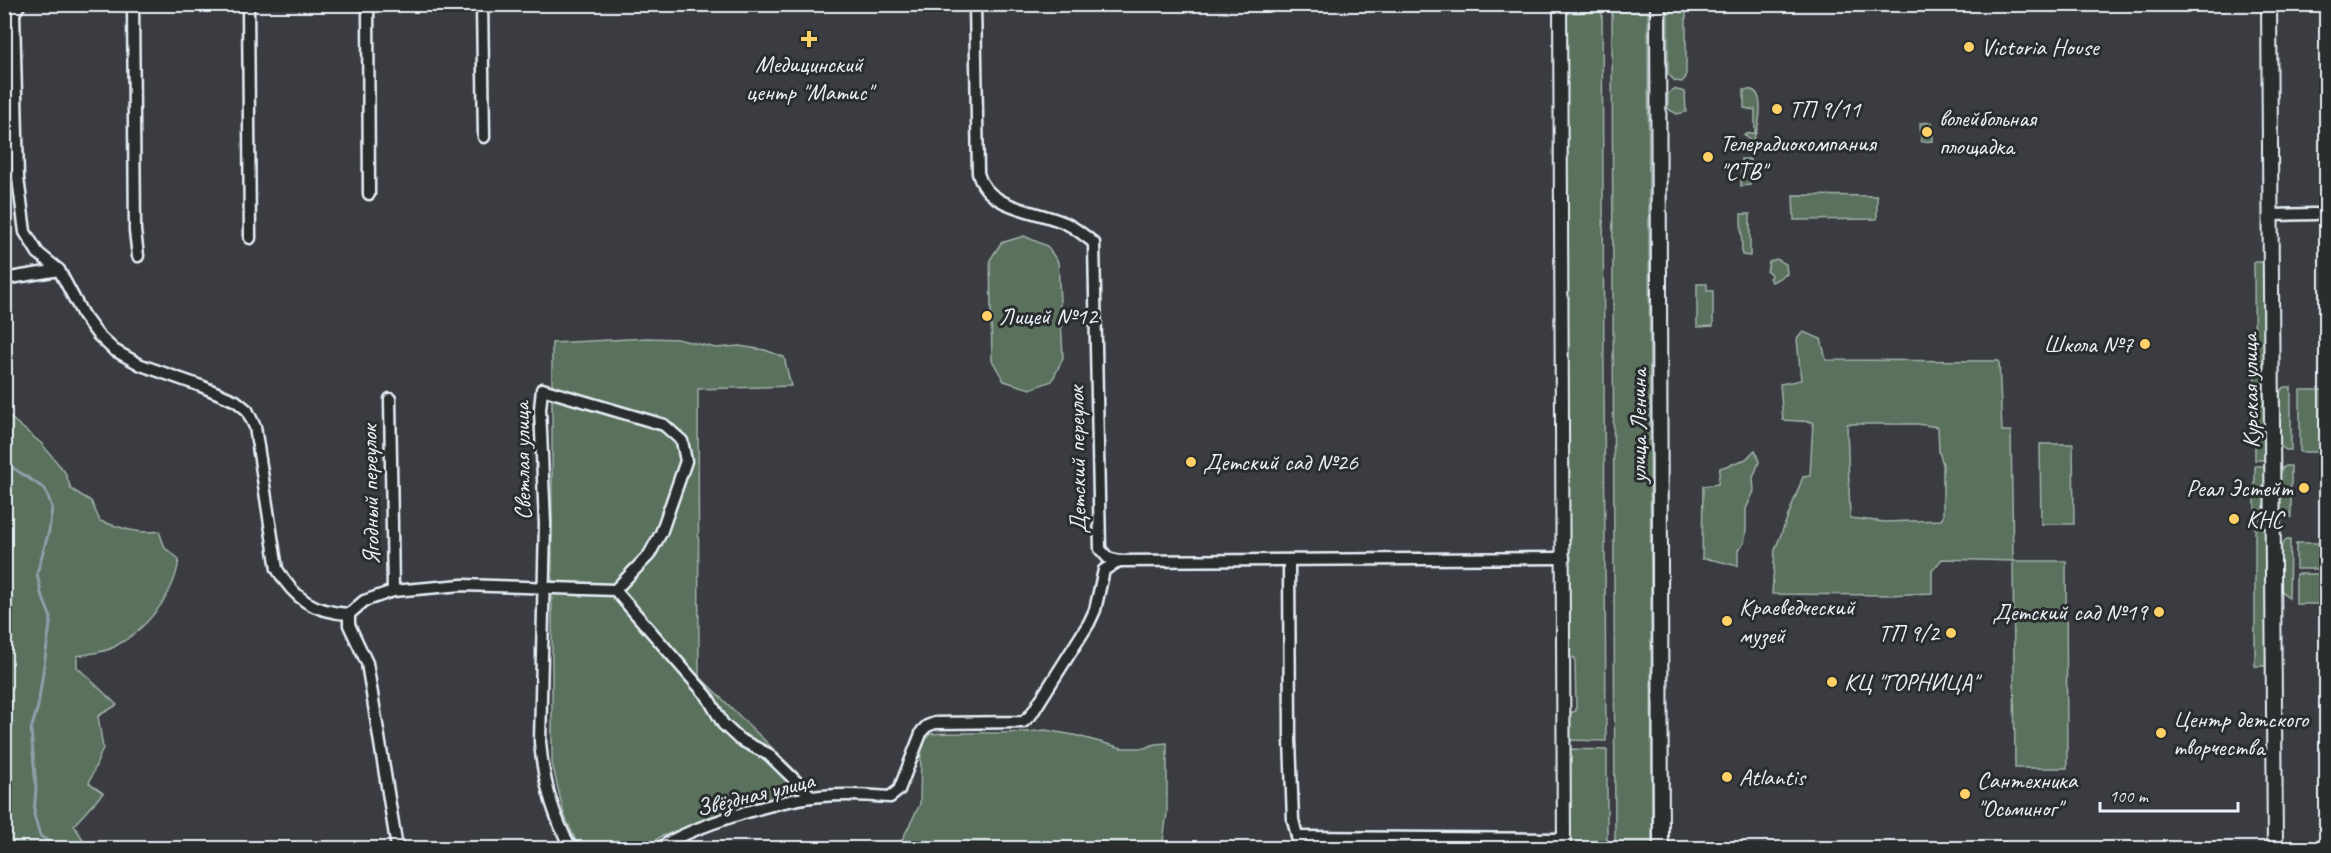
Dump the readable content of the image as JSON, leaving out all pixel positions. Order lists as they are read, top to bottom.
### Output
{
  "streets": {
    "main road": ["Курская улица", "улица Ленина"],
    "street": [
      "Детский переулок",
      "Светлая улица",
      "Ягодный переулок",
      "Звёздная улица"
    ]
  },
  "crossings": [
    ["Детский переулок", "Звёздная улица"]
  ],
  "places": {
    "health": ["Медицинский центр \"Матис\""],
    "other": [
      "Victoria House",
      "ТП 9/11",
      "волейбольная площадка",
      "Телерадиокомпания \"СТВ\"",
      "Лицей №12",
      "Школа №7",
      "Детский сад №26",
      "Реал Эстейт",
      "КНС",
      "Детский сад №19",
      "Краеведческий музей",
      "ТП 9/2",
      "КЦ \"ГОРНИЦА\"",
      "Центр детского творчества",
      "Atlantis",
      "Сантехника \"Осьминог\""
    ]
  },
  "scale_bar": "100 m"
}
